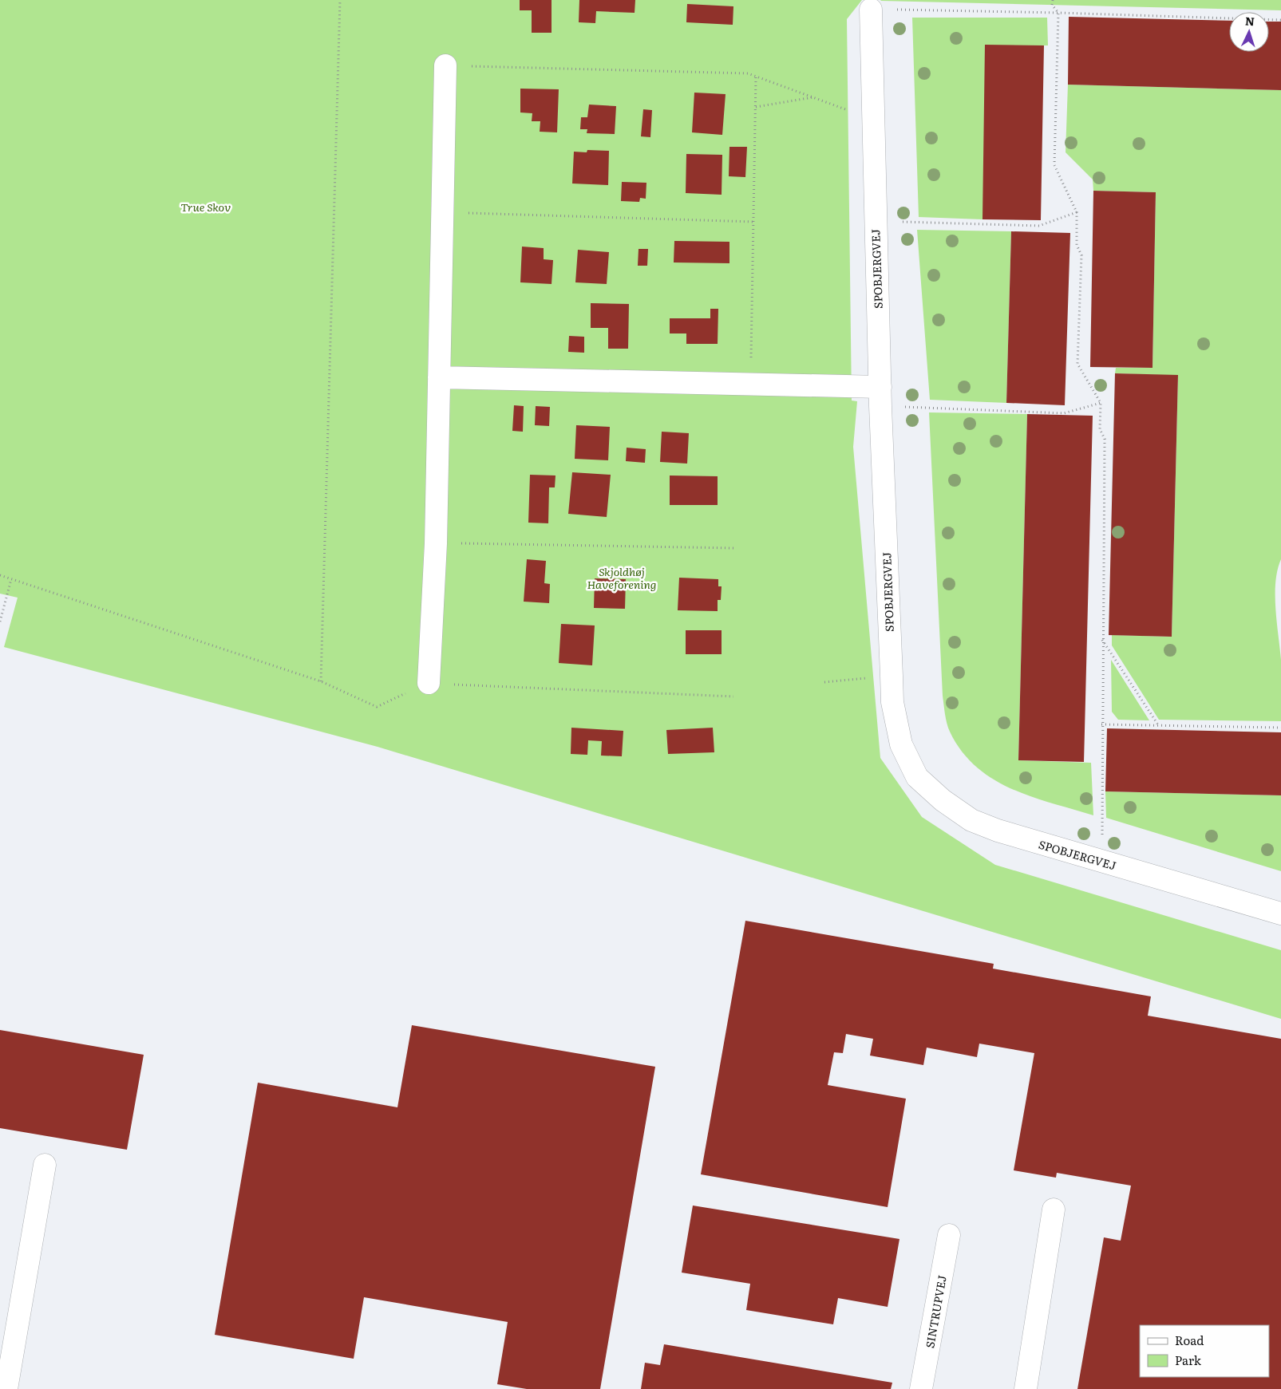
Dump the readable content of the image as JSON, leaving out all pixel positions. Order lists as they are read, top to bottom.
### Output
{
  "streets": {
    "street": ["SPOBJERGVEJ", "SINTRUPVEJ"]
  },
  "parks": ["True Skov", "Skjoldhøj Haveforening"],
  "legend": ["Road", "Park"],
  "north": "top"
}
